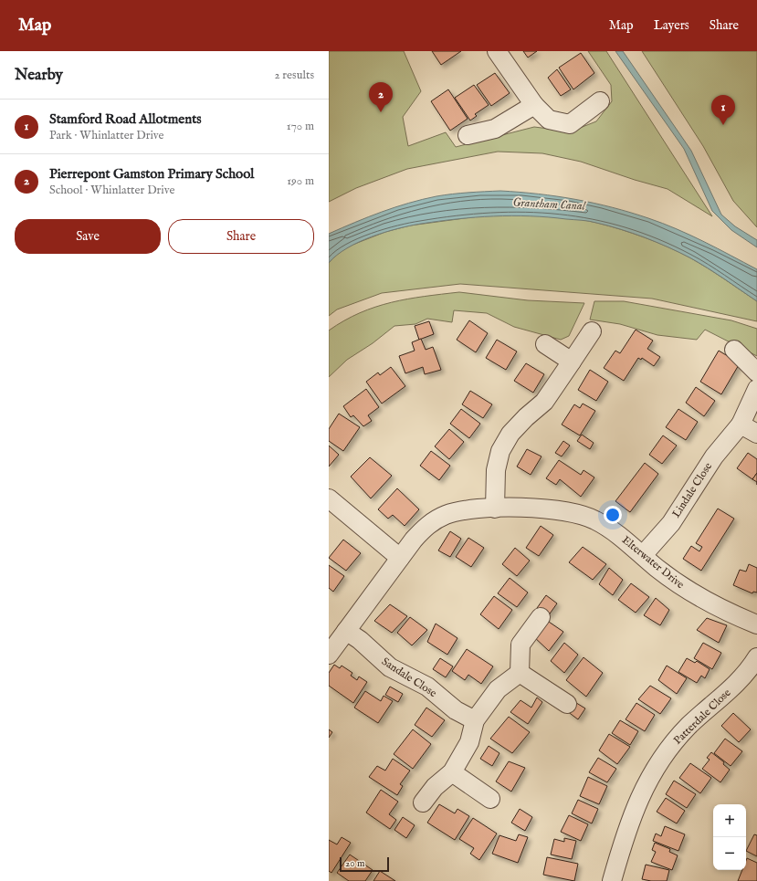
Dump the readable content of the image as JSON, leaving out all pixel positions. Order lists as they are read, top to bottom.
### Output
{
  "streets": {
    "street": [
      "Lindale Close",
      "Elterwater Drive",
      "Sandale Close",
      "Patterdale Close"
    ]
  },
  "crossings": [
    ["Lindale Close", "Elterwater Drive"],
    ["Elterwater Drive", "Sandale Close"]
  ],
  "water": ["Grantham Canal"],
  "scale_bar": "20 m",
  "page": {
    "header": "Map",
    "nav": ["Map", "Layers", "Share"],
    "heading": ["Nearby", "2 results"],
    "pins": ["2", "1"],
    "list": [
      {
        "mark": "1",
        "name": "Stamford Road Allotments",
        "note": "Park · Whinlatter Drive",
        "value": "170 m"
      },
      {
        "mark": "2",
        "name": "Pierrepont Gamston Primary School",
        "note": "School · Whinlatter Drive",
        "value": "190 m"
      }
    ],
    "buttons": ["Save", "Share"],
    "map_buttons": ["+", "−"],
    "scale": "20 m"
  }
}
